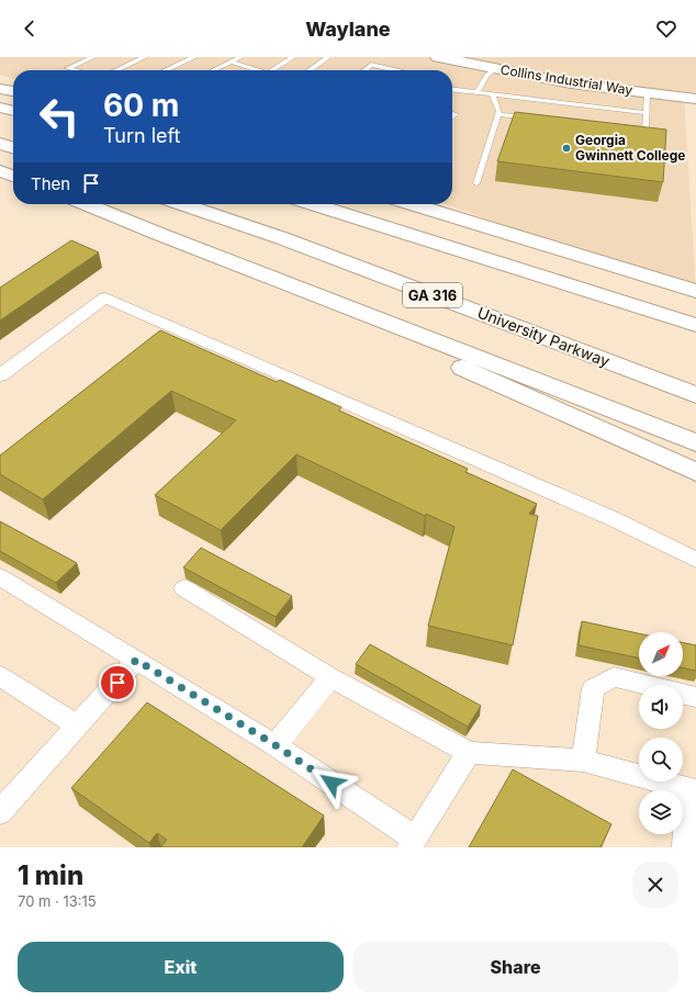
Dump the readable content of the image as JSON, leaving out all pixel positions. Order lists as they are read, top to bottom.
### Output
{
  "streets": {
    "main road": ["Collins Industrial Way", "GA 316", "University Parkway"]
  },
  "places": ["Georgia Gwinnett College"],
  "north": "top right",
  "page": {
    "header": "Waylane",
    "turn": ["60 m", "Turn left"],
    "then": "Then",
    "heading": ["1 min", "70 m · 13:15"],
    "buttons": ["Exit", "Share"]
  }
}
